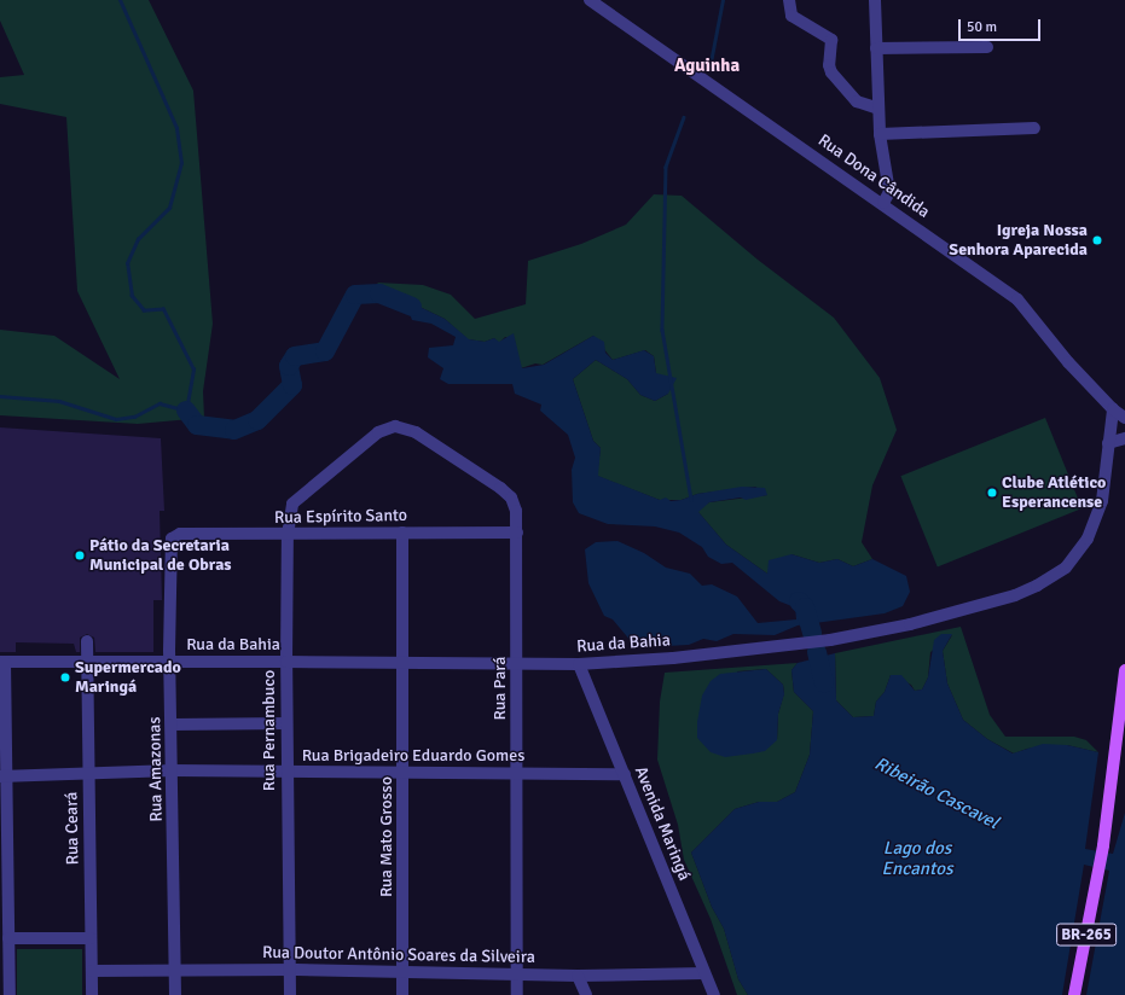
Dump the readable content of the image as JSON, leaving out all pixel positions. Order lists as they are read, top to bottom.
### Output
{
  "streets": {
    "main road": ["BR-265"],
    "street": [
      "Rua Dona Cândida",
      "Rua Espírito Santo",
      "Rua da Bahia",
      "Rua Pará",
      "Rua Pernambuco",
      "Rua Brigadeiro Eduardo Gomes",
      "Rua Amazonas",
      "Avenida Maringá",
      "Rua Ceará",
      "Rua Mato Grosso",
      "Rua Doutor Antônio Soares da Silveira"
    ]
  },
  "crossings": [
    ["Rua Dona Cândida", "Rua da Bahia"],
    ["Rua Espírito Santo", "Rua Pará"],
    ["Rua Espírito Santo", "Rua Pernambuco"],
    ["Rua Espírito Santo", "Rua Amazonas"],
    ["Rua Espírito Santo", "Rua Mato Grosso"],
    ["Rua da Bahia", "Rua Pará"],
    ["Rua da Bahia", "Rua Pernambuco"],
    ["Rua da Bahia", "Rua Amazonas"],
    ["Rua da Bahia", "Avenida Maringá"],
    ["Rua da Bahia", "Rua Ceará"],
    ["Rua da Bahia", "Rua Mato Grosso"],
    ["Rua Pará", "Rua Pernambuco"],
    ["Rua Pará", "Rua Brigadeiro Eduardo Gomes"],
    ["Rua Pará", "Rua Doutor Antônio Soares da Silveira"],
    ["Rua Pernambuco", "Rua Brigadeiro Eduardo Gomes"],
    ["Rua Pernambuco", "Rua Doutor Antônio Soares da Silveira"],
    ["Rua Brigadeiro Eduardo Gomes", "Rua Amazonas"],
    ["Rua Brigadeiro Eduardo Gomes", "Avenida Maringá"],
    ["Rua Brigadeiro Eduardo Gomes", "Rua Ceará"],
    ["Rua Brigadeiro Eduardo Gomes", "Rua Mato Grosso"],
    ["Rua Amazonas", "Rua Doutor Antônio Soares da Silveira"],
    ["Avenida Maringá", "Rua Doutor Antônio Soares da Silveira"],
    ["Rua Ceará", "Rua Doutor Antônio Soares da Silveira"],
    ["Rua Mato Grosso", "Rua Doutor Antônio Soares da Silveira"]
  ],
  "districts": ["Aguinha"],
  "water": ["Ribeirão Cascavel", "Lago dos Encantos"],
  "places": [
    "Igreja Nossa Senhora Aparecida",
    "Clube Atlético Esperancense",
    "Pátio da Secretaria Municipal de Obras",
    "Supermercado Maringá"
  ],
  "scale_bar": "50 m"
}
